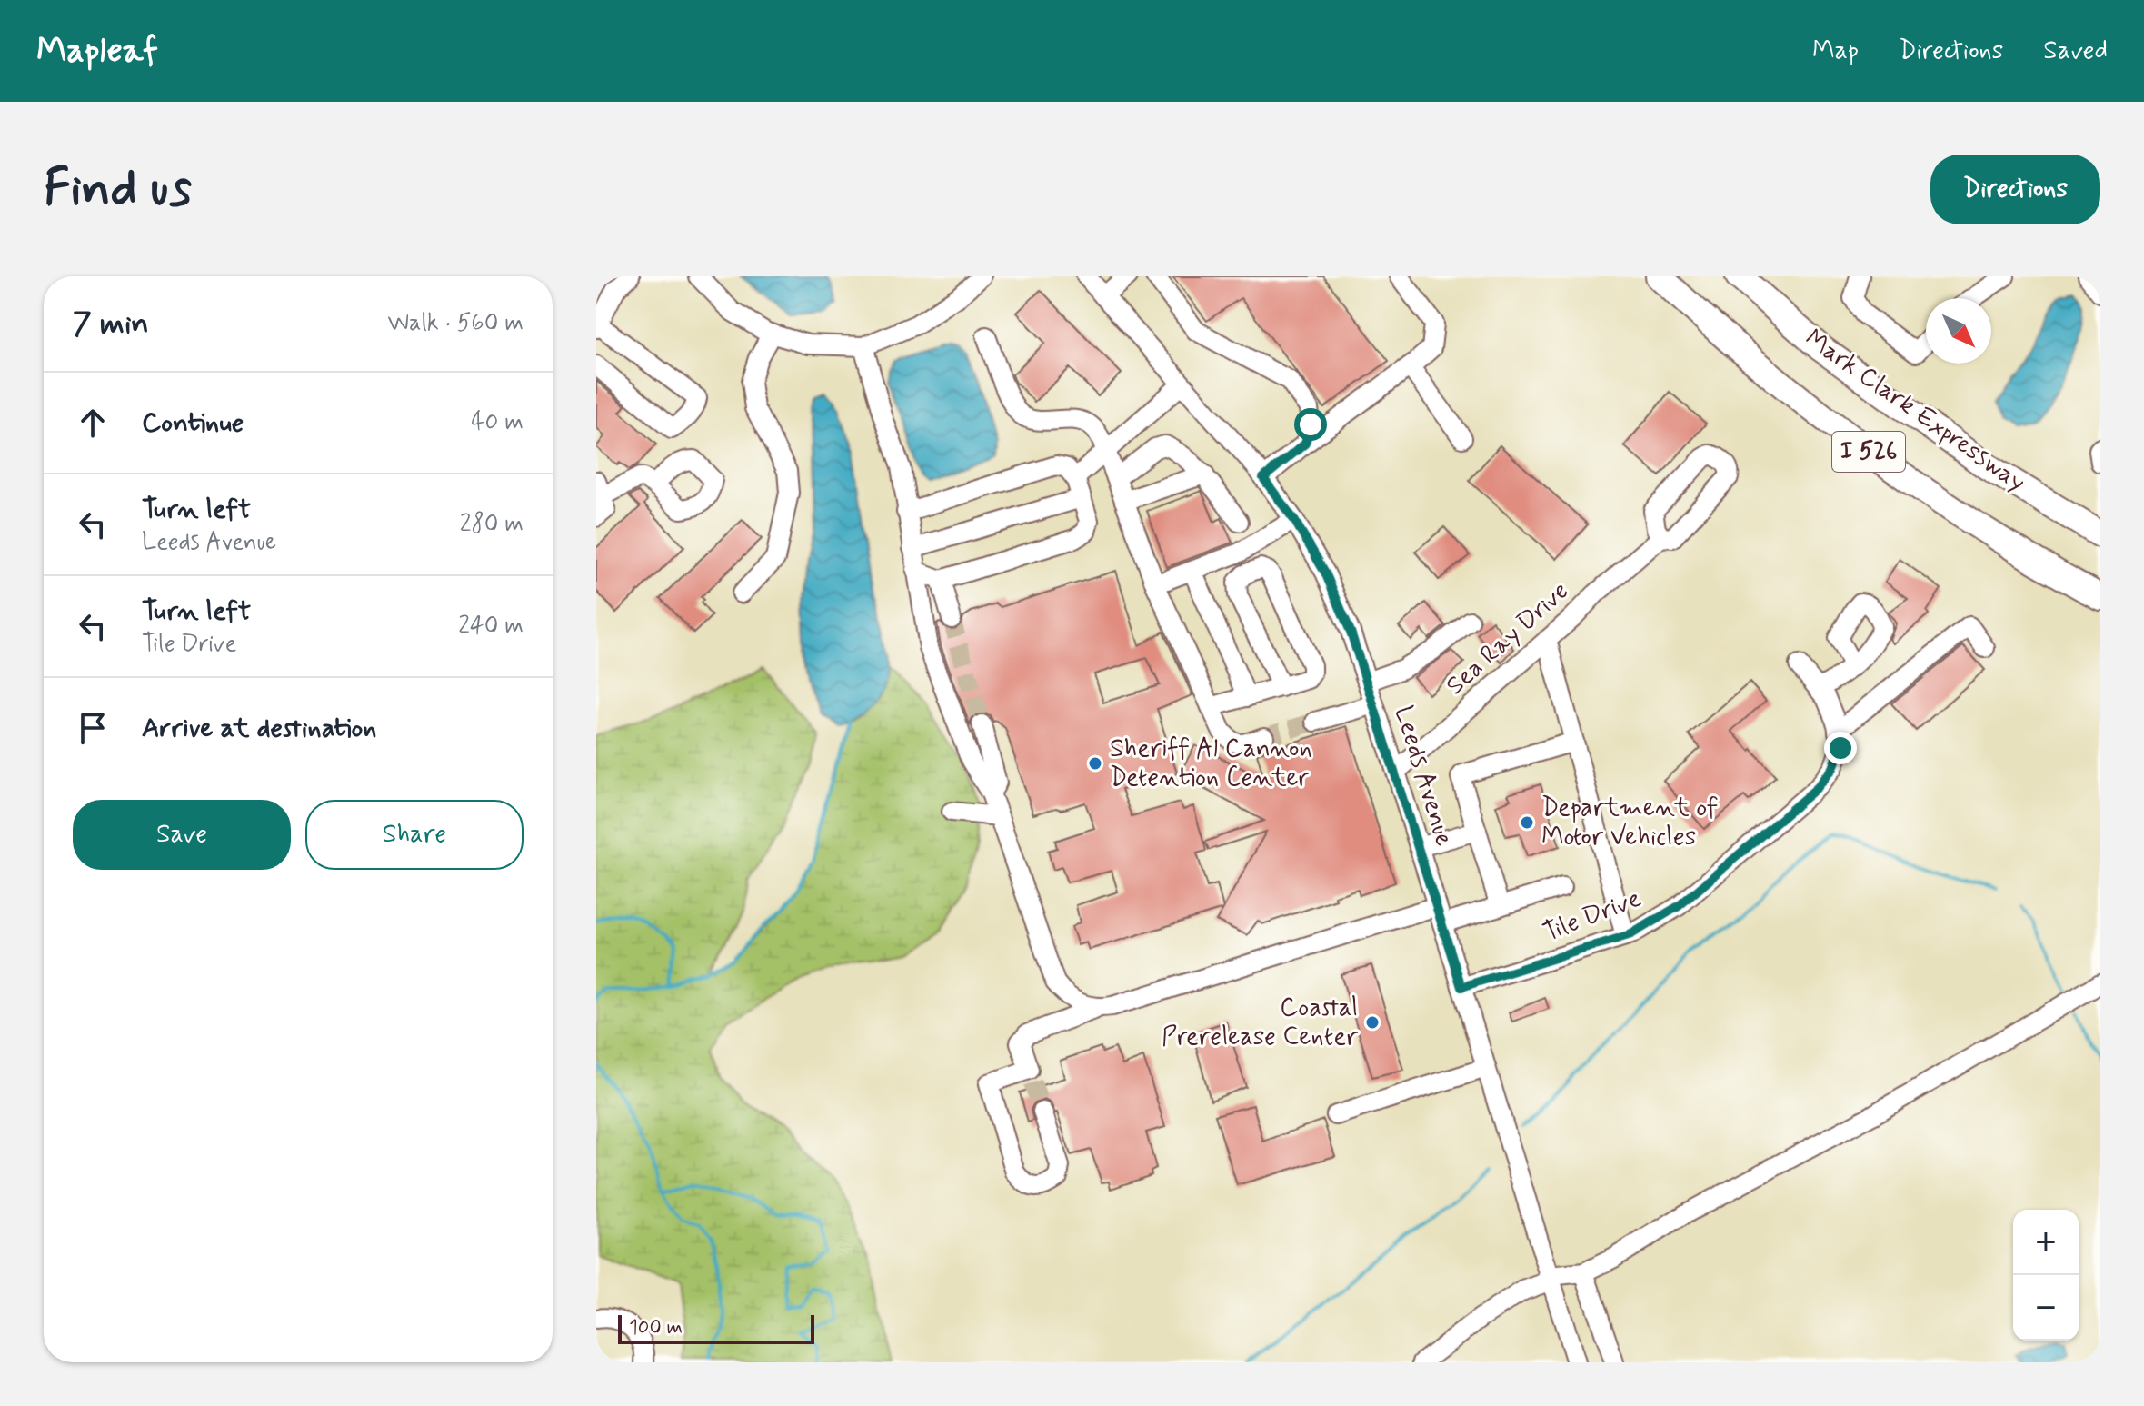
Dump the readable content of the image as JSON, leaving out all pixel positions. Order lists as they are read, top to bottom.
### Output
{
  "streets": {
    "highway": ["Mark Clark Expressway", "I 526"],
    "street": ["Sea Ray Drive", "Leeds Avenue", "Tile Drive"]
  },
  "crossings": [
    ["Sea Ray Drive", "Leeds Avenue"],
    ["Leeds Avenue", "Tile Drive"]
  ],
  "places": ["Sheriff Al Cannon Detention Center", "Department of Motor Vehicles", "Coastal Prerelease Center"],
  "scale_bar": "100 m",
  "north": "bottom right",
  "page": {
    "header": "Mapleaf",
    "nav": ["Map", "Directions", "Saved"],
    "buttons": [
      "Directions",
      ["Save", "Share"]
    ],
    "title": "Find us",
    "heading": ["7 min", "Walk · 560 m"],
    "list": [
      ["Continue", "40 m"],
      ["Turn left", "Leeds Avenue", "280 m"],
      ["Turn left", "Tile Drive", "240 m"],
      "Arrive at destination"
    ],
    "map_buttons": ["+", "−"],
    "scale": "100 m"
  }
}
